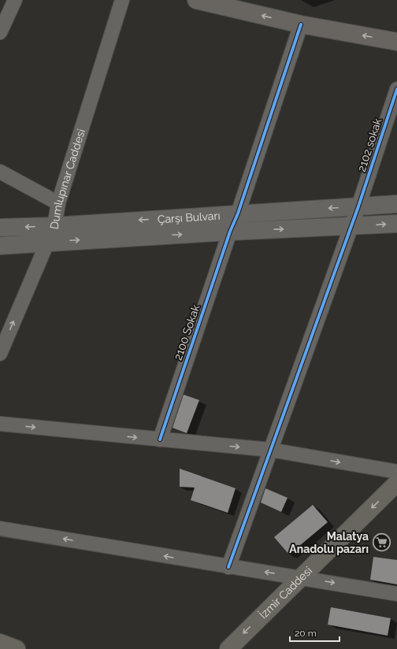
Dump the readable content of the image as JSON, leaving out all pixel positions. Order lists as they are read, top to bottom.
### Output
{
  "streets": {
    "main road": ["İzmir Caddesi"],
    "street": [
      "2102 sokak",
      "Dumlupınar Caddesi",
      "Çarşı Bulvarı",
      "2100 Sokak"
    ]
  },
  "crossings": [
    ["2102 sokak", "Çarşı Bulvarı"],
    ["Dumlupınar Caddesi", "Çarşı Bulvarı"],
    ["Çarşı Bulvarı", "2100 Sokak"]
  ],
  "one_way": ["İzmir Caddesi"],
  "places": {
    "supermarket": ["Malatya Anadolu pazarı"]
  },
  "scale_bar": "20 m"
}
